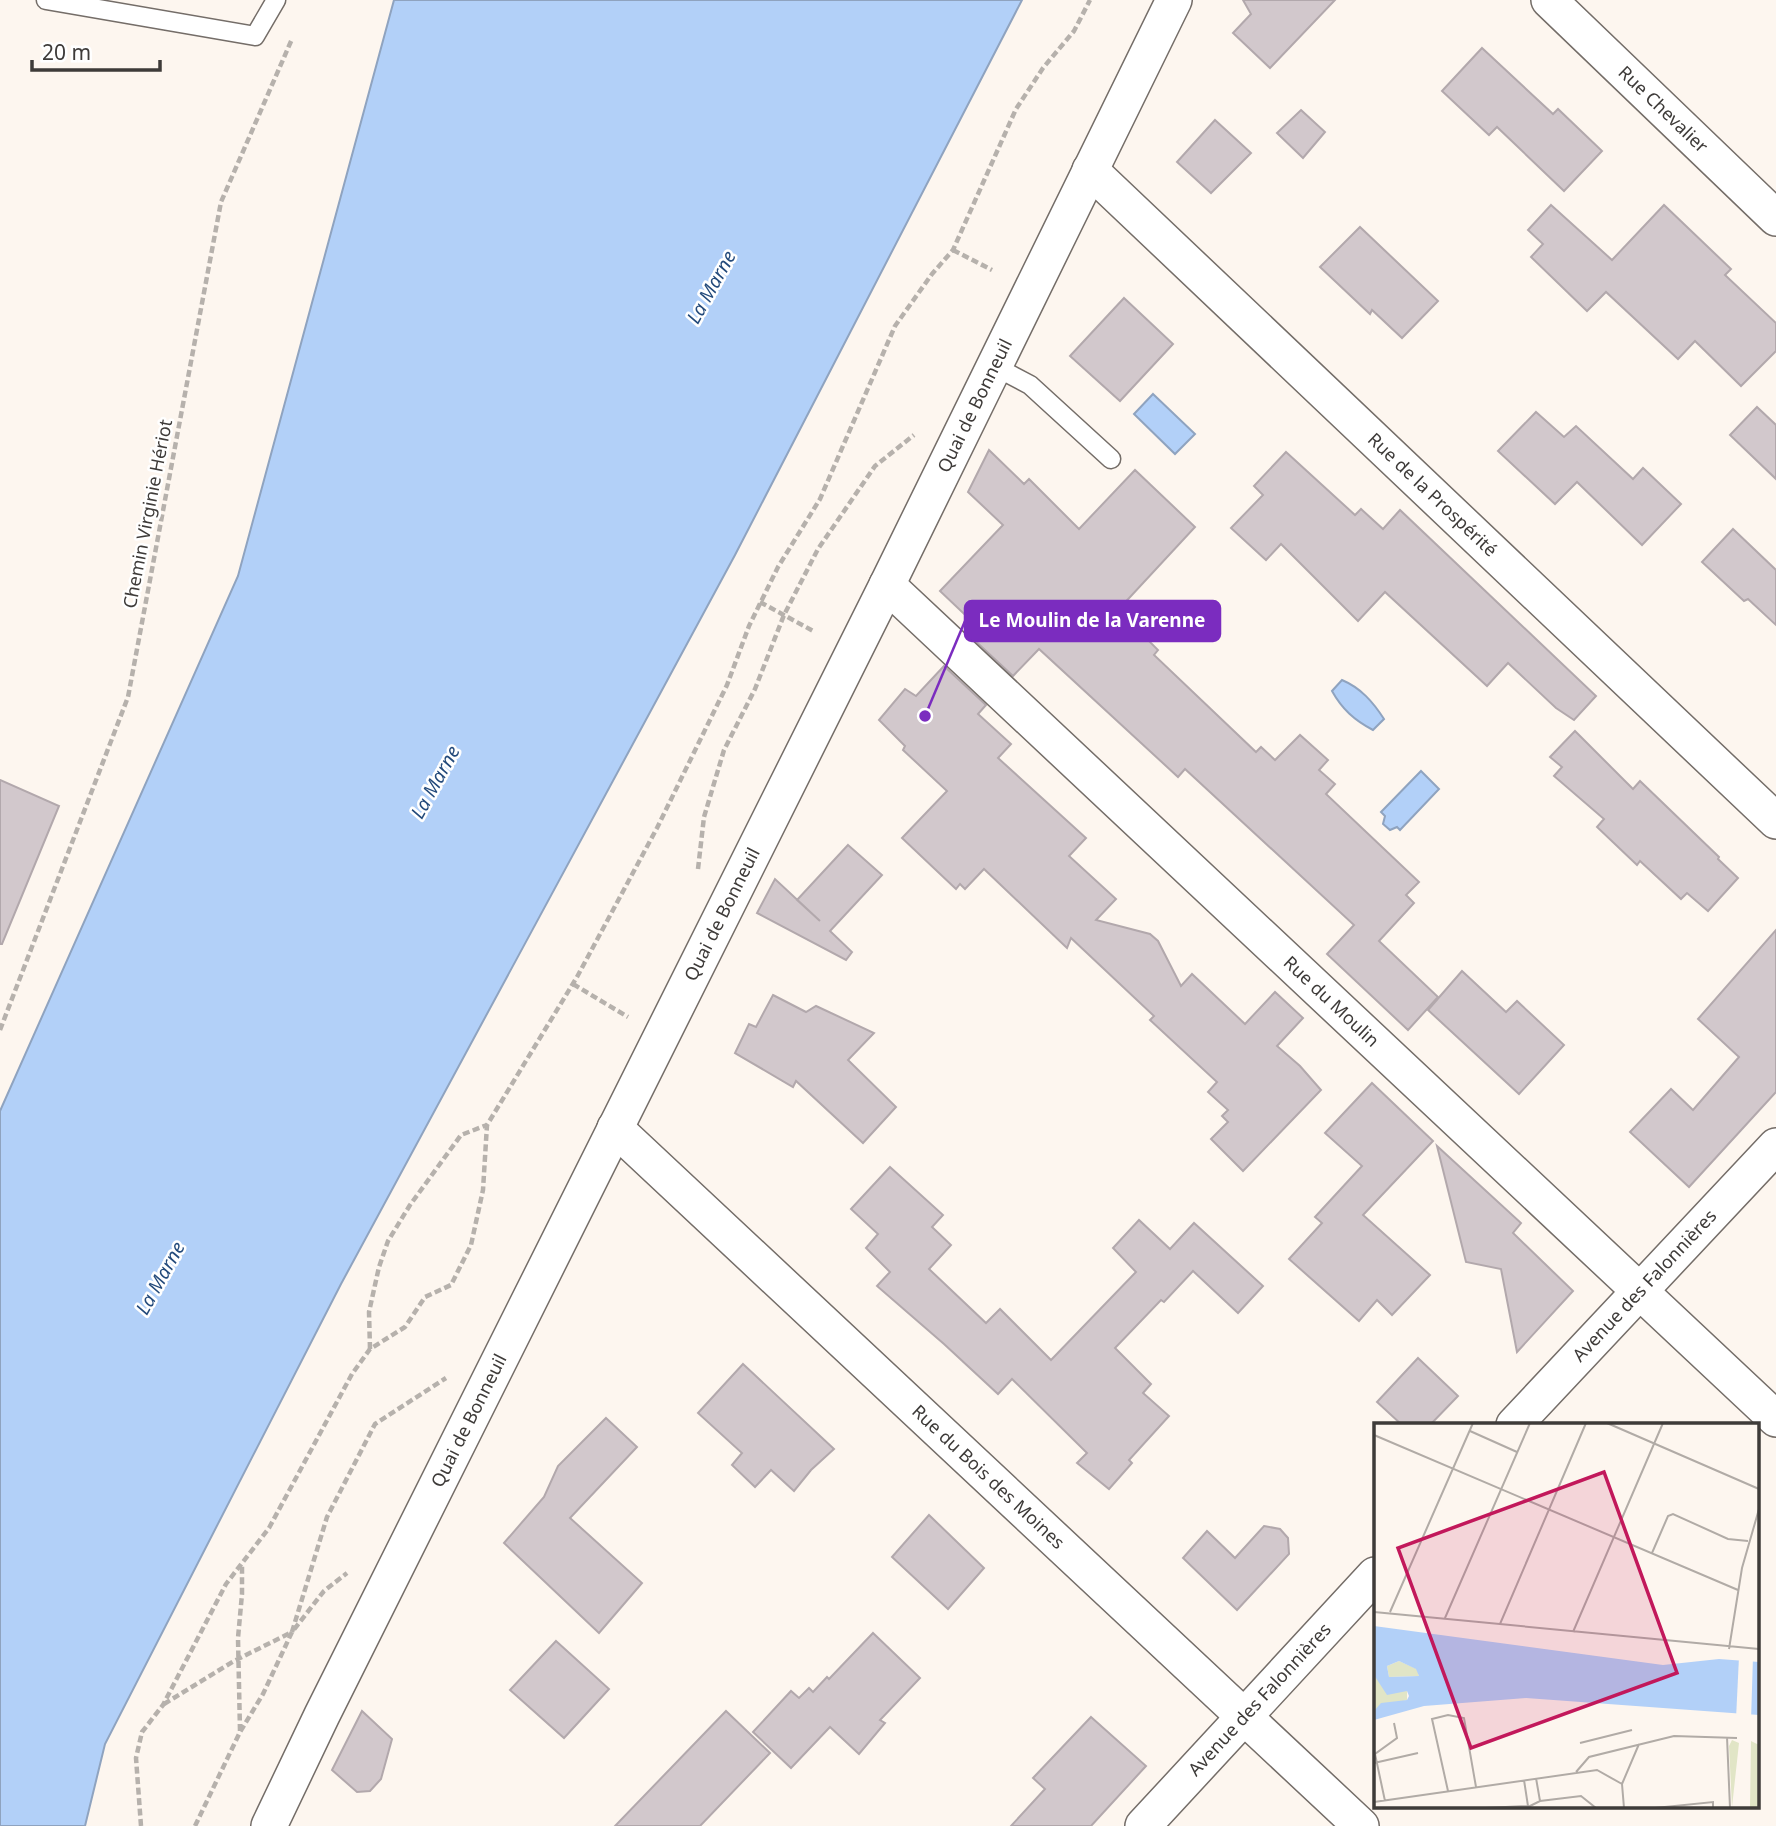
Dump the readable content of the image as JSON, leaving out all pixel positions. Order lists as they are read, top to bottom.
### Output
{
  "streets": {
    "street": [
      "Rue Chevalier",
      "Quai de Bonneuil",
      "Rue de la Prospérité",
      "Rue du Moulin",
      "Avenue des Falonnières",
      "Rue du Bois des Moines"
    ],
    "path": ["Chemin Virginie Hériot"]
  },
  "crossings": [
    ["Quai de Bonneuil", "Rue de la Prospérité"],
    ["Quai de Bonneuil", "Rue du Moulin"],
    ["Quai de Bonneuil", "Rue du Bois des Moines"],
    ["Rue du Moulin", "Avenue des Falonnières"],
    ["Avenue des Falonnières", "Rue du Bois des Moines"]
  ],
  "water": ["La Marne"],
  "places": ["Le Moulin de la Varenne"],
  "scale_bar": "20 m"
}
